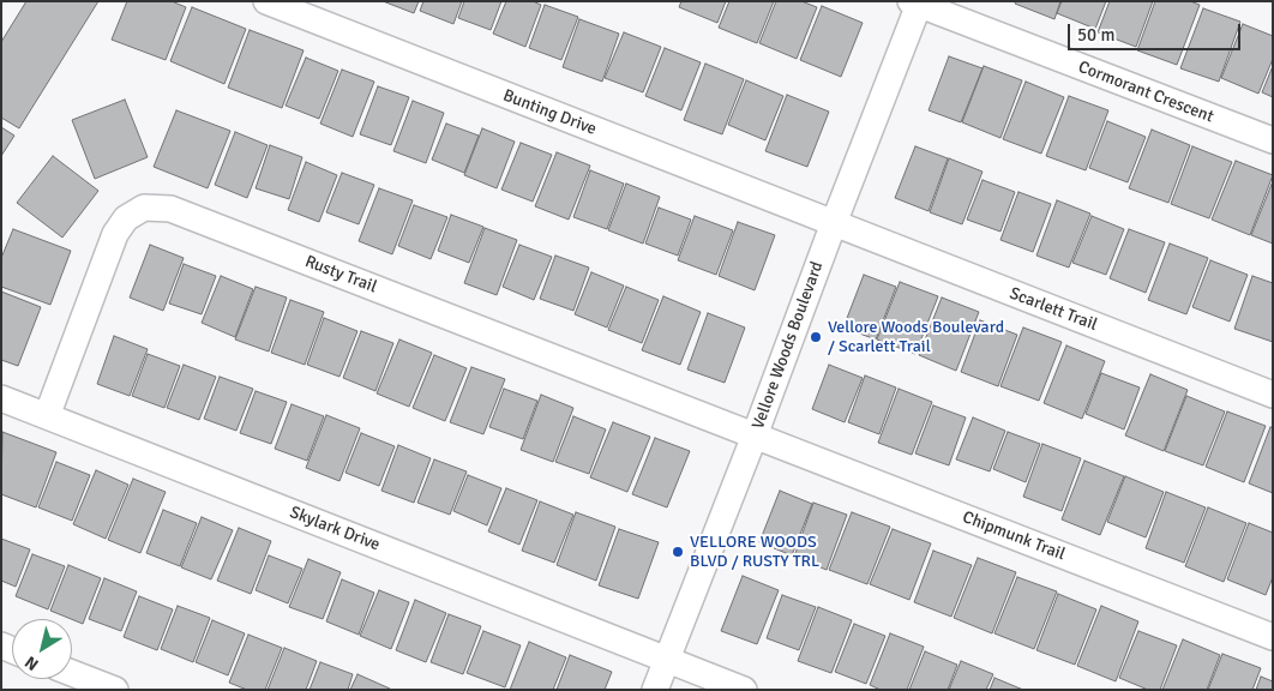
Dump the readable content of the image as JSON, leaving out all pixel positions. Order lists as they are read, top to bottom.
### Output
{
  "streets": {
    "street": [
      "Cormorant Crescent",
      "Bunting Drive",
      "Rusty Trail",
      "Scarlett Trail",
      "Vellore Woods Boulevard",
      "Skylark Drive",
      "Chipmunk Trail"
    ]
  },
  "crossings": [
    ["Cormorant Crescent", "Vellore Woods Boulevard"],
    ["Bunting Drive", "Scarlett Trail"],
    ["Bunting Drive", "Vellore Woods Boulevard"],
    ["Rusty Trail", "Vellore Woods Boulevard"],
    ["Rusty Trail", "Skylark Drive"],
    ["Rusty Trail", "Chipmunk Trail"],
    ["Scarlett Trail", "Vellore Woods Boulevard"],
    ["Vellore Woods Boulevard", "Skylark Drive"],
    ["Vellore Woods Boulevard", "Chipmunk Trail"]
  ],
  "places": ["Vellore Woods Boulevard / Scarlett Trail", "VELLORE WOODS BLVD / RUSTY TRL"],
  "scale_bar": "50 m",
  "north": "bottom left"
}
